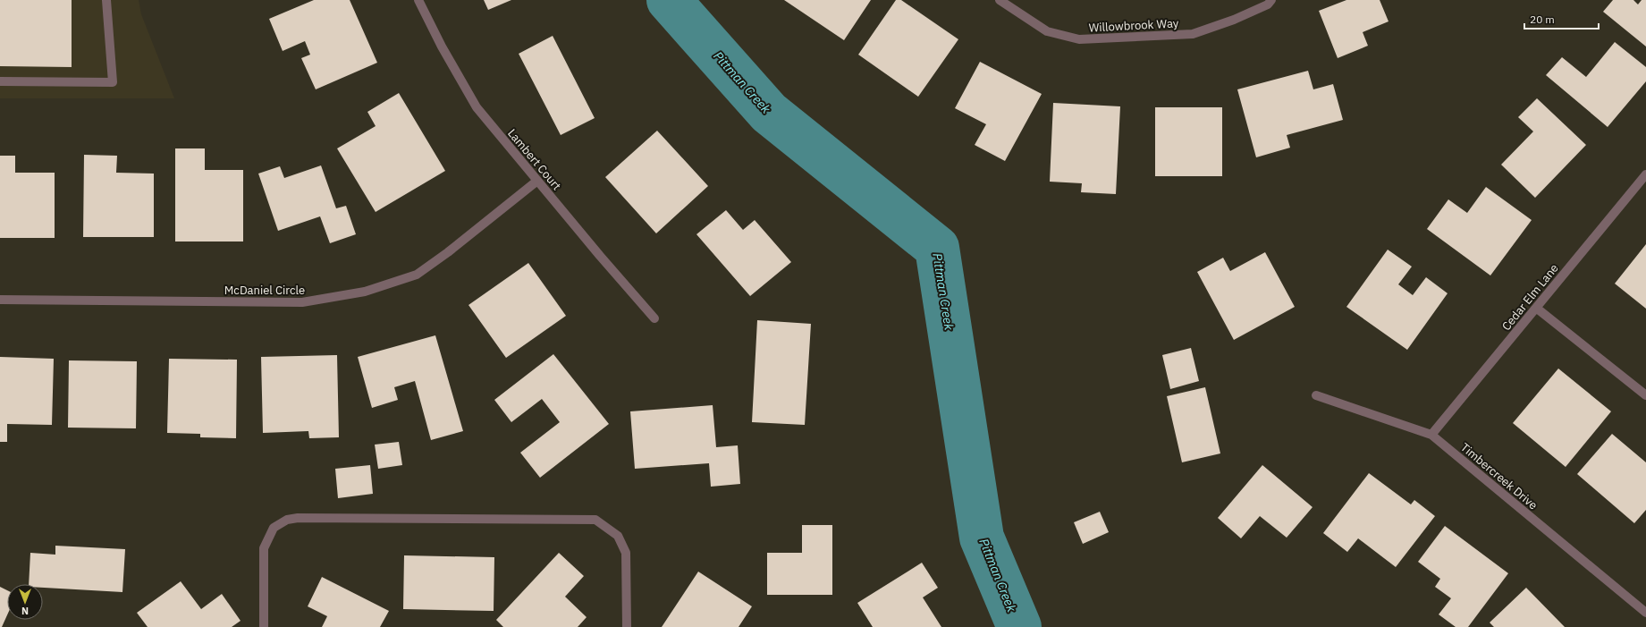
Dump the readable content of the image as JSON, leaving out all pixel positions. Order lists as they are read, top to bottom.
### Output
{
  "streets": {
    "street": [
      "Willowbrook Way",
      "Lambert Court",
      "McDaniel Circle",
      "Cedar Elm Lane",
      "Timbercreek Drive"
    ]
  },
  "crossings": [
    ["Lambert Court", "McDaniel Circle"],
    ["Cedar Elm Lane", "Timbercreek Drive"]
  ],
  "water": ["Pittman Creek"],
  "scale_bar": "20 m",
  "north": "bottom"
}
